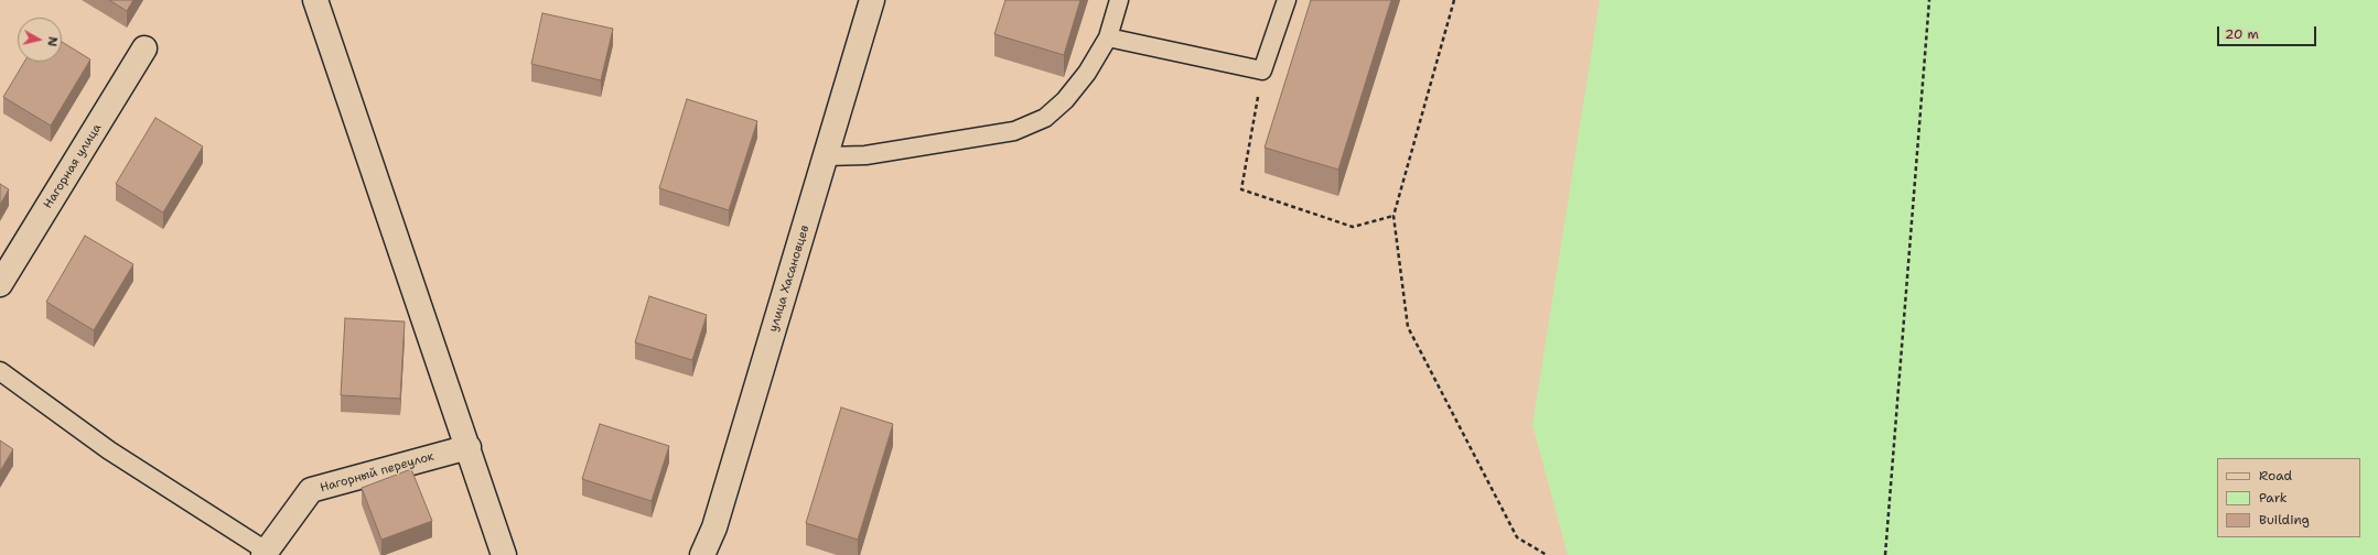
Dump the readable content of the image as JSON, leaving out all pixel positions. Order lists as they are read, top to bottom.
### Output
{
  "streets": {
    "street": ["Нагорная улица", "улица Хасановцев", "Нагорный переулок"]
  },
  "legend": ["Road", "Park", "Building"],
  "scale_bar": "20 m",
  "north": "right"
}
